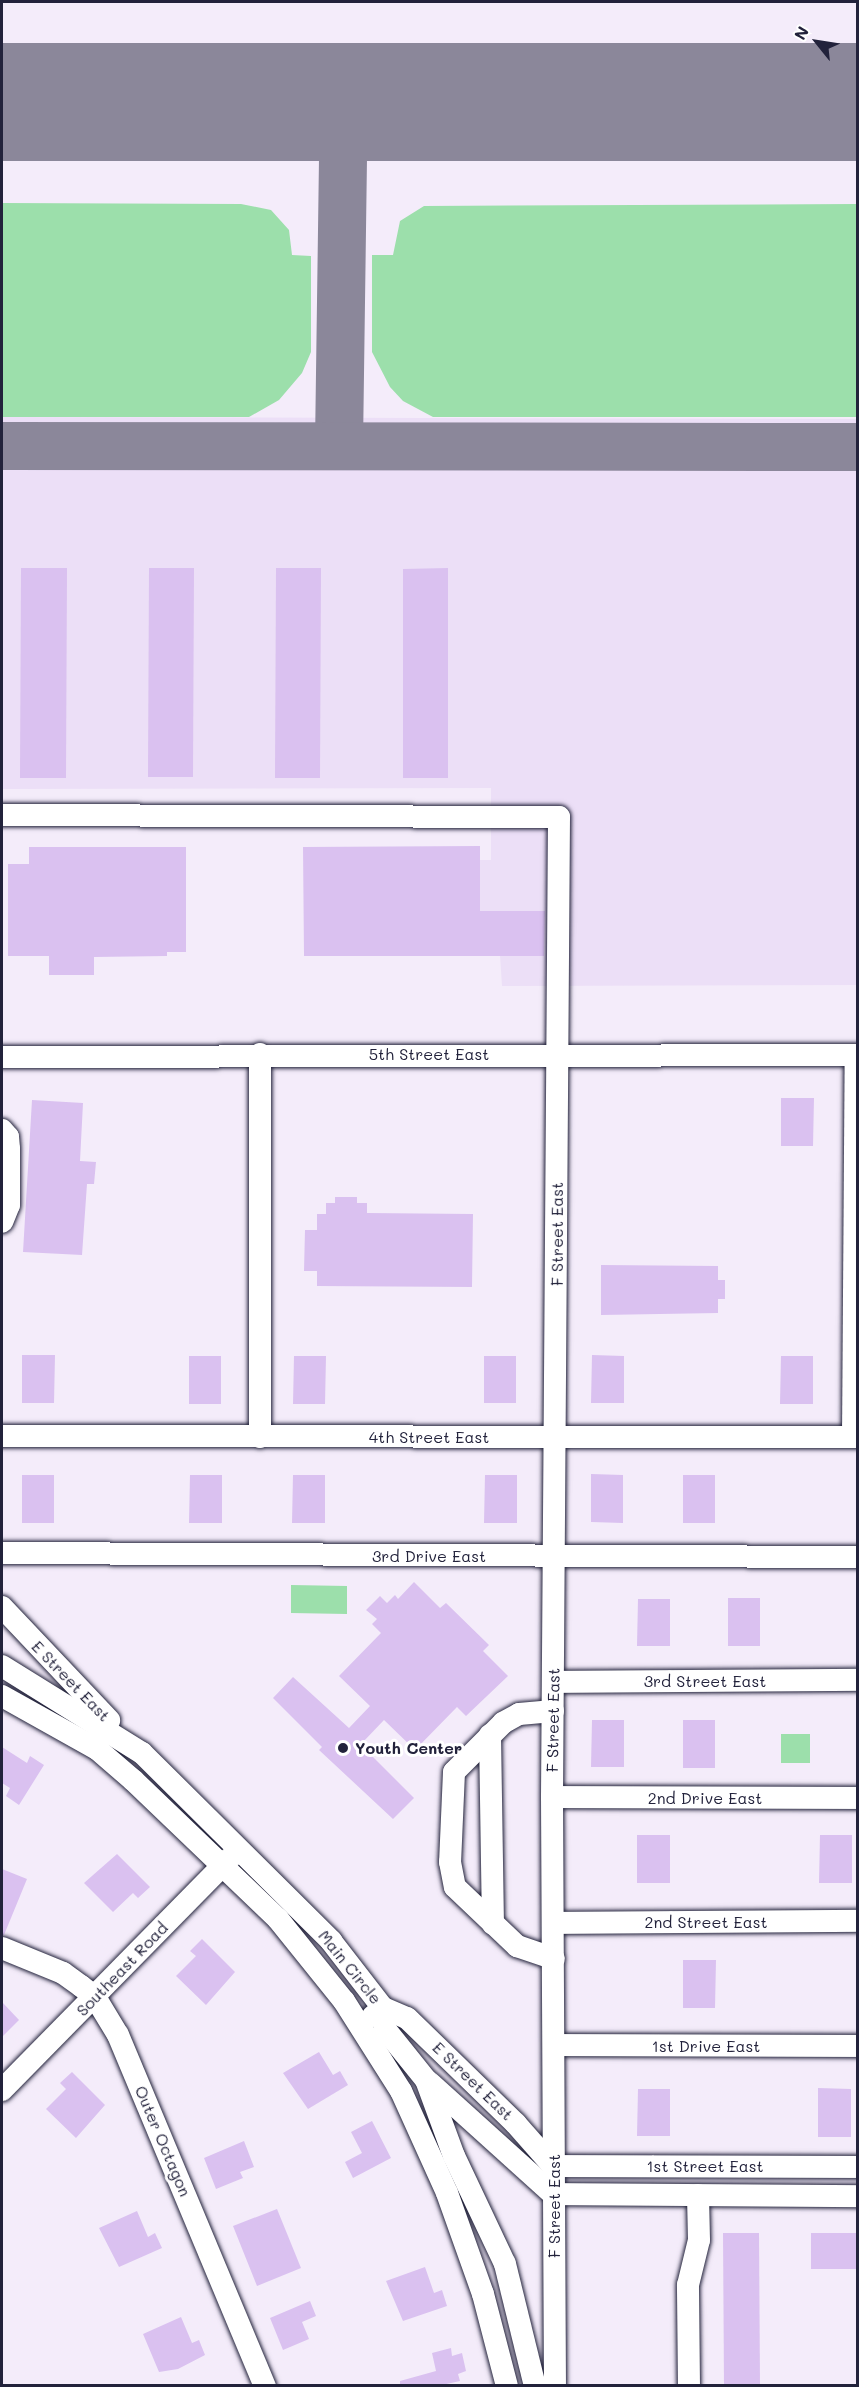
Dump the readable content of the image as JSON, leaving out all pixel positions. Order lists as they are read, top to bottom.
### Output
{
  "streets": {
    "street": [
      "5th Street East",
      "F Street East",
      "4th Street East",
      "3rd Drive East",
      "E Street East",
      "3rd Street East",
      "2nd Drive East",
      "2nd Street East",
      "Main Circle",
      "Southeast Road",
      "1st Drive East",
      "Outer Octagon",
      "1st Street East"
    ]
  },
  "crossings": [
    ["5th Street East", "F Street East"],
    ["F Street East", "4th Street East"],
    ["F Street East", "3rd Drive East"],
    ["F Street East", "E Street East"],
    ["F Street East", "3rd Street East"],
    ["F Street East", "2nd Drive East"],
    ["F Street East", "2nd Street East"],
    ["F Street East", "1st Drive East"],
    ["F Street East", "1st Street East"],
    ["E Street East", "Main Circle"],
    ["E Street East", "1st Street East"],
    ["Main Circle", "Southeast Road"],
    ["Southeast Road", "Outer Octagon"]
  ],
  "places": ["Youth Center"],
  "north": "top left"
}
